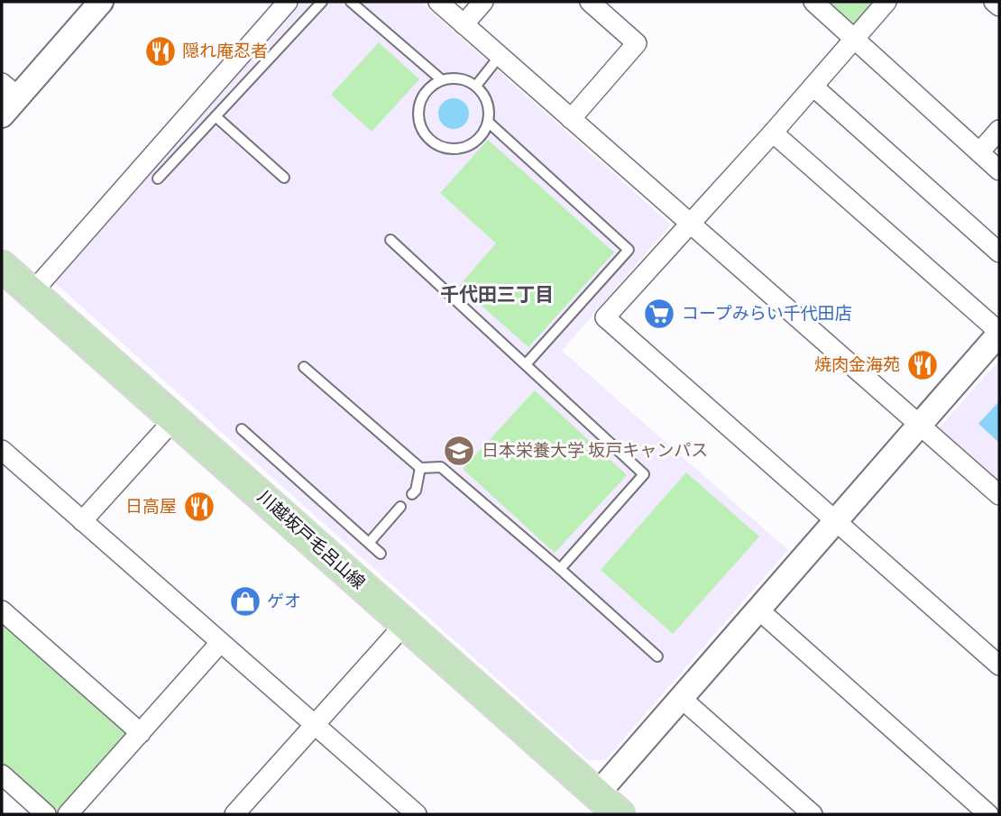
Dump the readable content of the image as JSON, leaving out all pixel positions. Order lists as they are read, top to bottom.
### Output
{
  "streets": {
    "main road": ["川越坂戸毛呂山線"]
  },
  "districts": ["千代田三丁目"],
  "places": {
    "restaurant": ["隠れ庵忍者", "焼肉金海苑", "日高屋"],
    "supermarket": ["コープみらい千代田店"],
    "school or university": ["日本栄養大学 坂戸キャンパス"],
    "shop": ["ゲオ"]
  }
}
